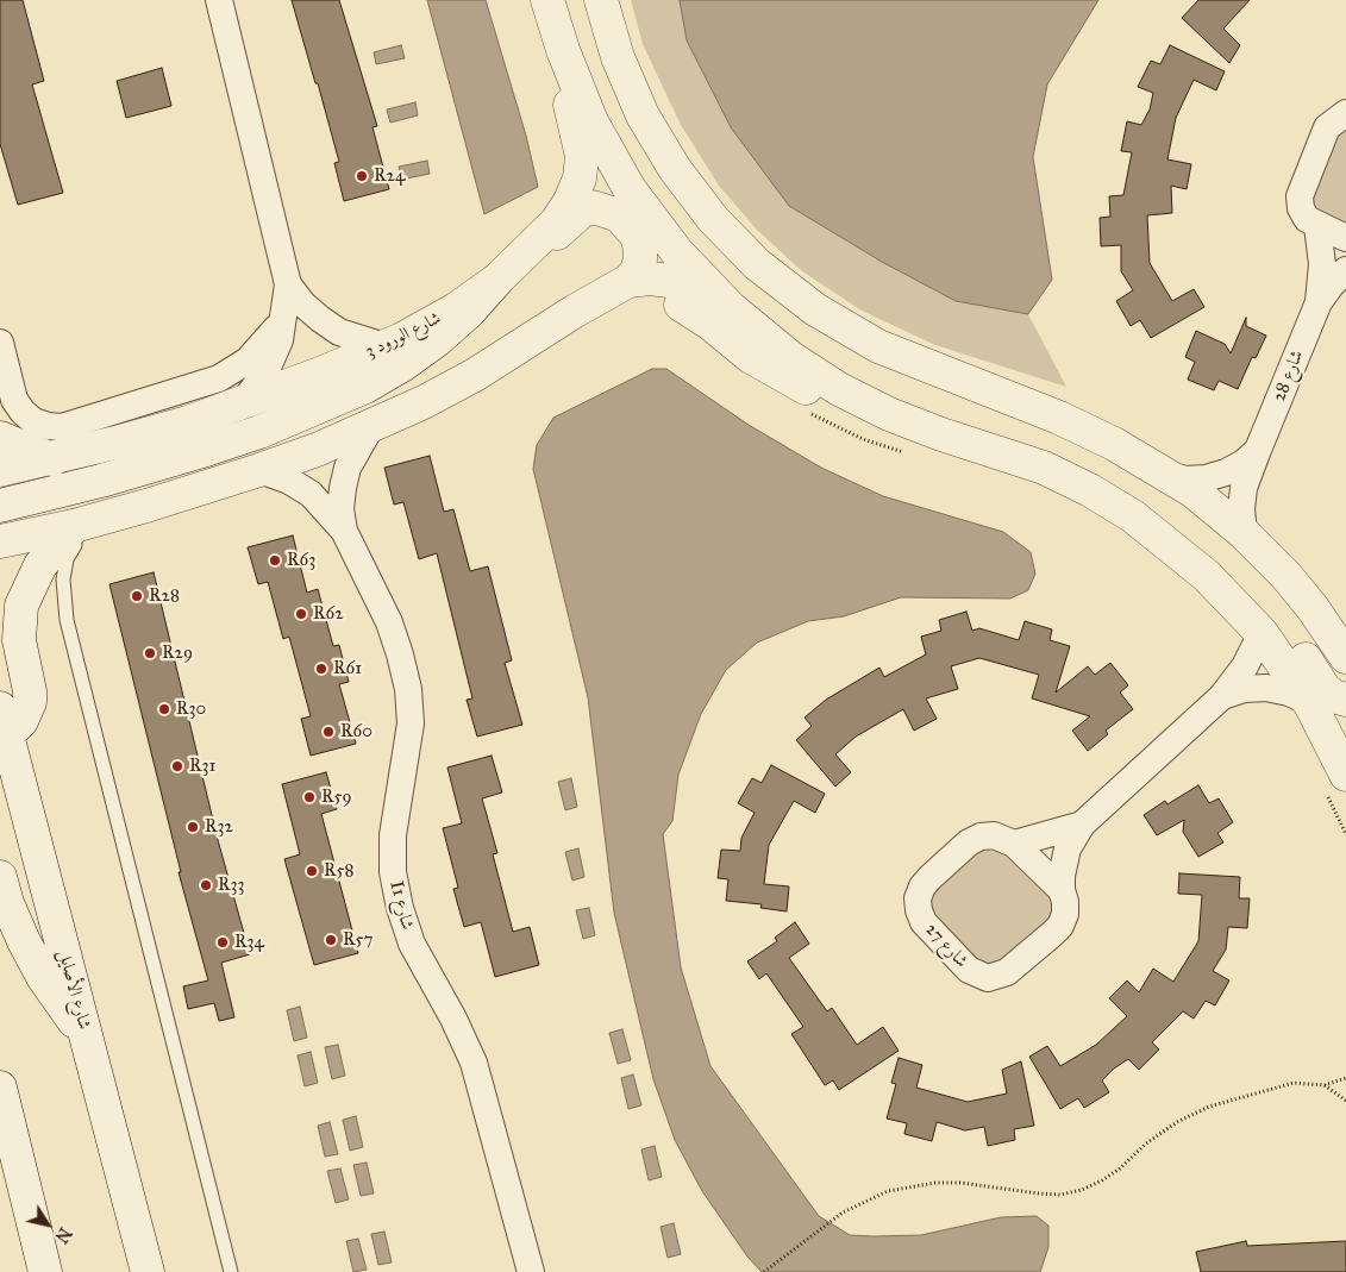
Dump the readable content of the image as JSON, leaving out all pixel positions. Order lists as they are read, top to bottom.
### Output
{
  "streets": {
    "street": [
      "شارع الورود 3",
      "شارع 28",
      "I1 شارع",
      "شارع 27",
      "شارع الأصايل"
    ]
  },
  "places": [
    "R24",
    "R63",
    "R28",
    "R62",
    "R29",
    "R61",
    "R30",
    "R60",
    "R31",
    "R59",
    "R32",
    "R58",
    "R33",
    "R57",
    "R34"
  ],
  "north": "bottom right"
}
